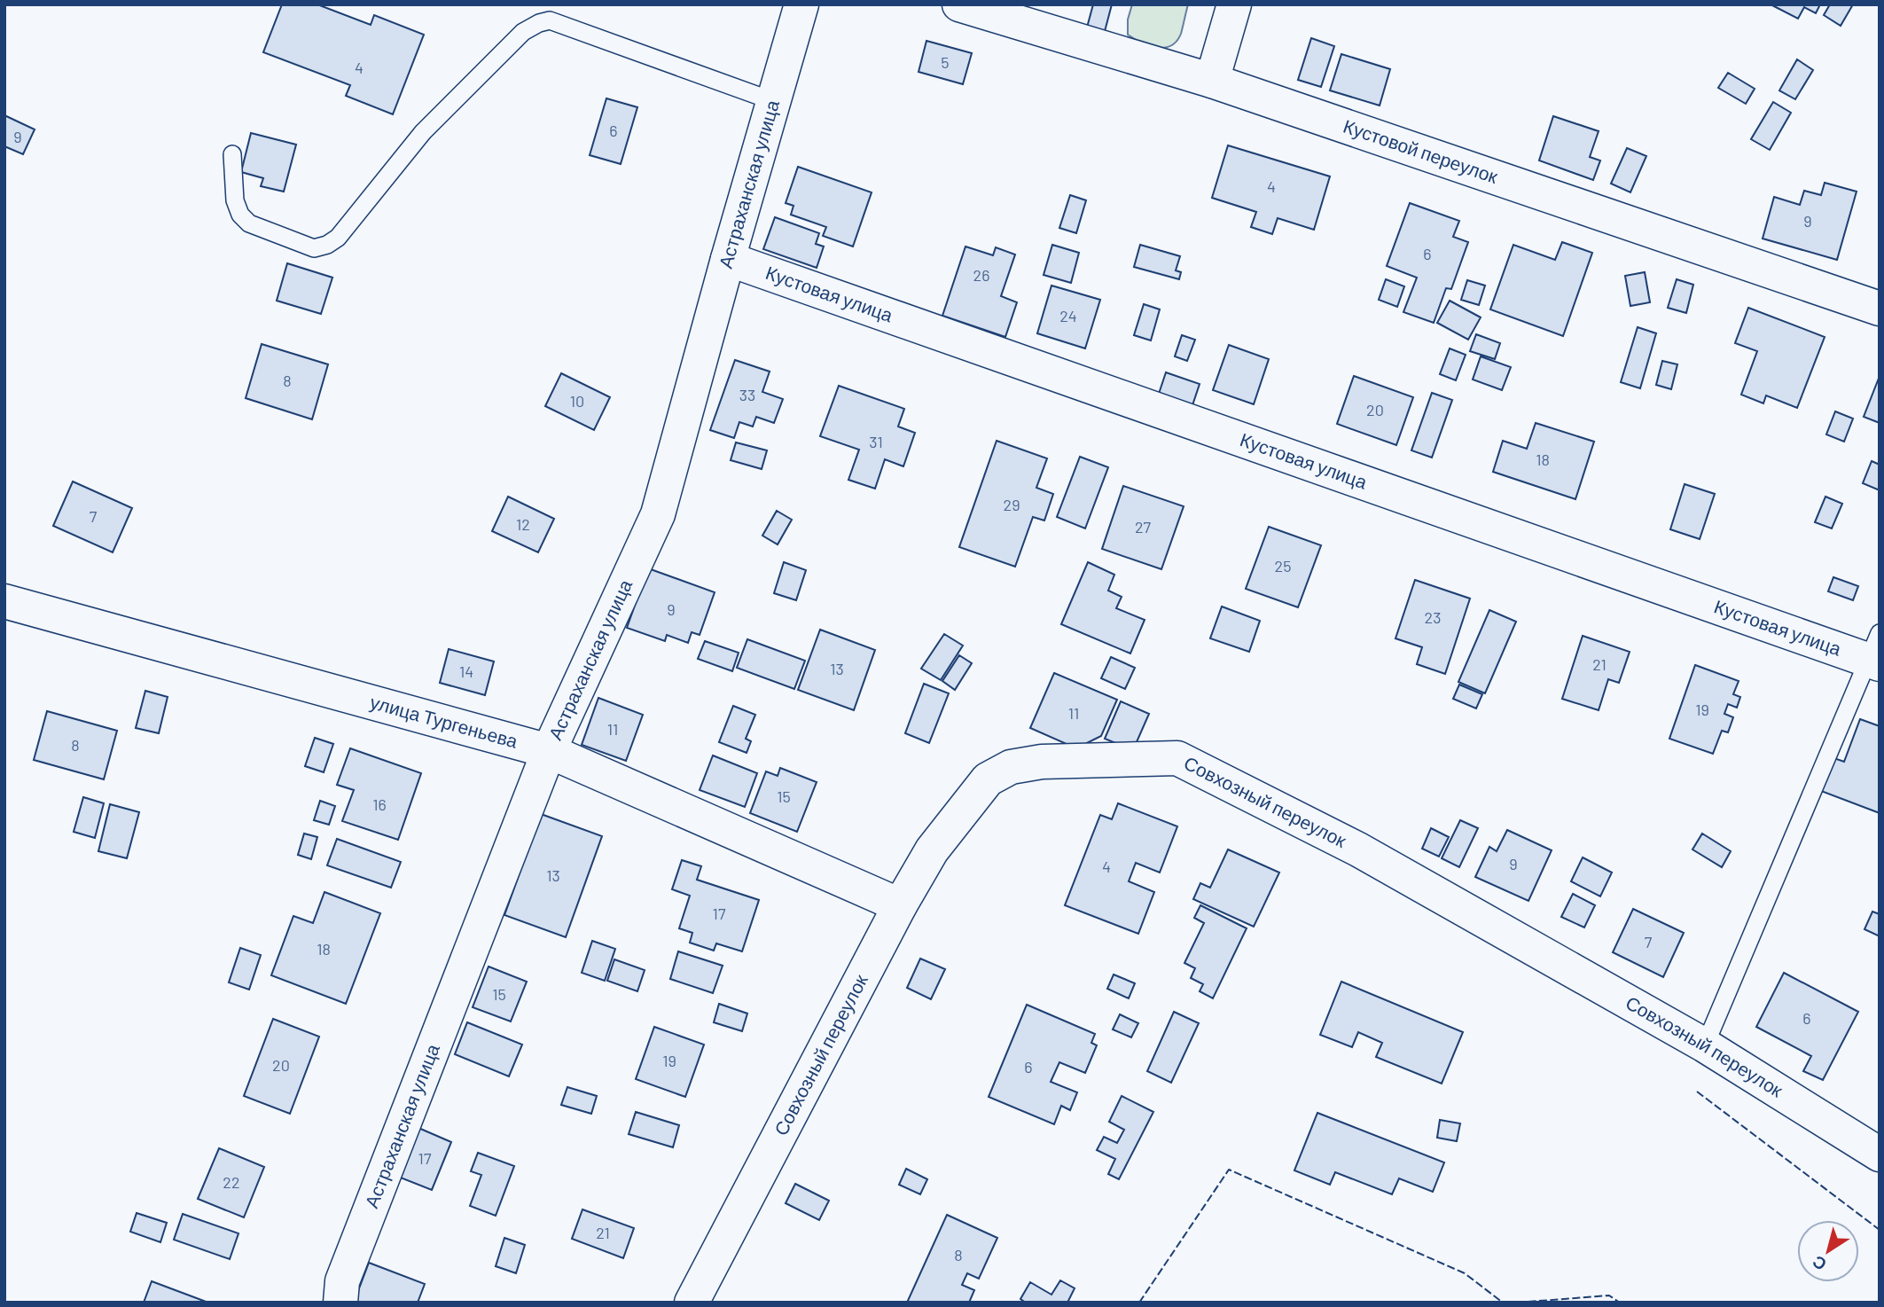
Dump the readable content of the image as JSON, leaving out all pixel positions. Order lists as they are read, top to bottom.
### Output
{
  "streets": {
    "street": [
      "Кустовой переулок",
      "Астраханская улица",
      "Кустовая улица",
      "улица Тургеньева",
      "Совхозный переулок"
    ]
  },
  "crossings": [
    ["Астраханская улица", "Кустовая улица"],
    ["Астраханская улица", "улица Тургеньева"],
    ["улица Тургеньева", "Совхозный переулок"]
  ],
  "house_numbers": [
    "5",
    "4",
    "6",
    "9",
    "4",
    "9",
    "6",
    "26",
    "24",
    "8",
    "33",
    "10",
    "20",
    "31",
    "18",
    "29",
    "7",
    "12",
    "27",
    "25",
    "9",
    "23",
    "21",
    "13",
    "14",
    "19",
    "11",
    "11",
    "8",
    "15",
    "16",
    "9",
    "4",
    "13",
    "17",
    "7",
    "18",
    "15",
    "6",
    "19",
    "20",
    "6",
    "17",
    "22",
    "21",
    "8"
  ],
  "north": "bottom left"
}
